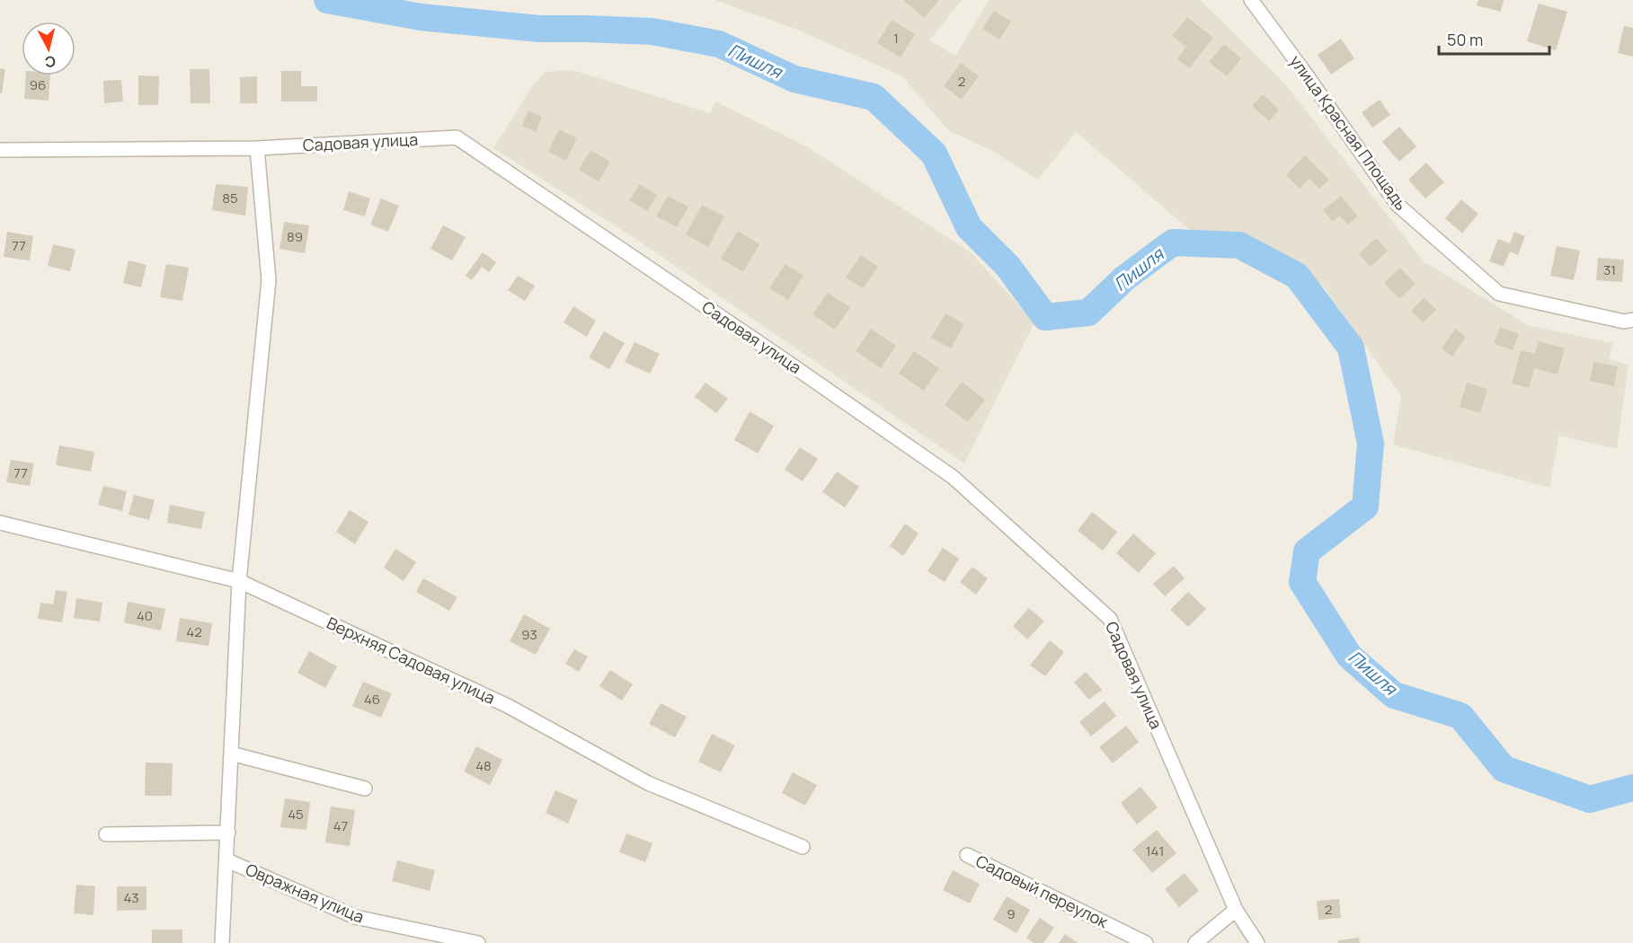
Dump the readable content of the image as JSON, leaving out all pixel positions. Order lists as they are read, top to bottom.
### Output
{
  "streets": {
    "street": [
      "улица Красная Площадь",
      "Садовая улица",
      "Верхняя Садовая улица",
      "Садовый переулок",
      "Овражная улица"
    ]
  },
  "water": ["Пишля"],
  "house_numbers": [
    "1",
    "2",
    "96",
    "85",
    "89",
    "77",
    "31",
    "77",
    "40",
    "42",
    "93",
    "46",
    "48",
    "45",
    "47",
    "141",
    "43",
    "2",
    "9"
  ],
  "scale_bar": "50 m",
  "north": "bottom"
}
